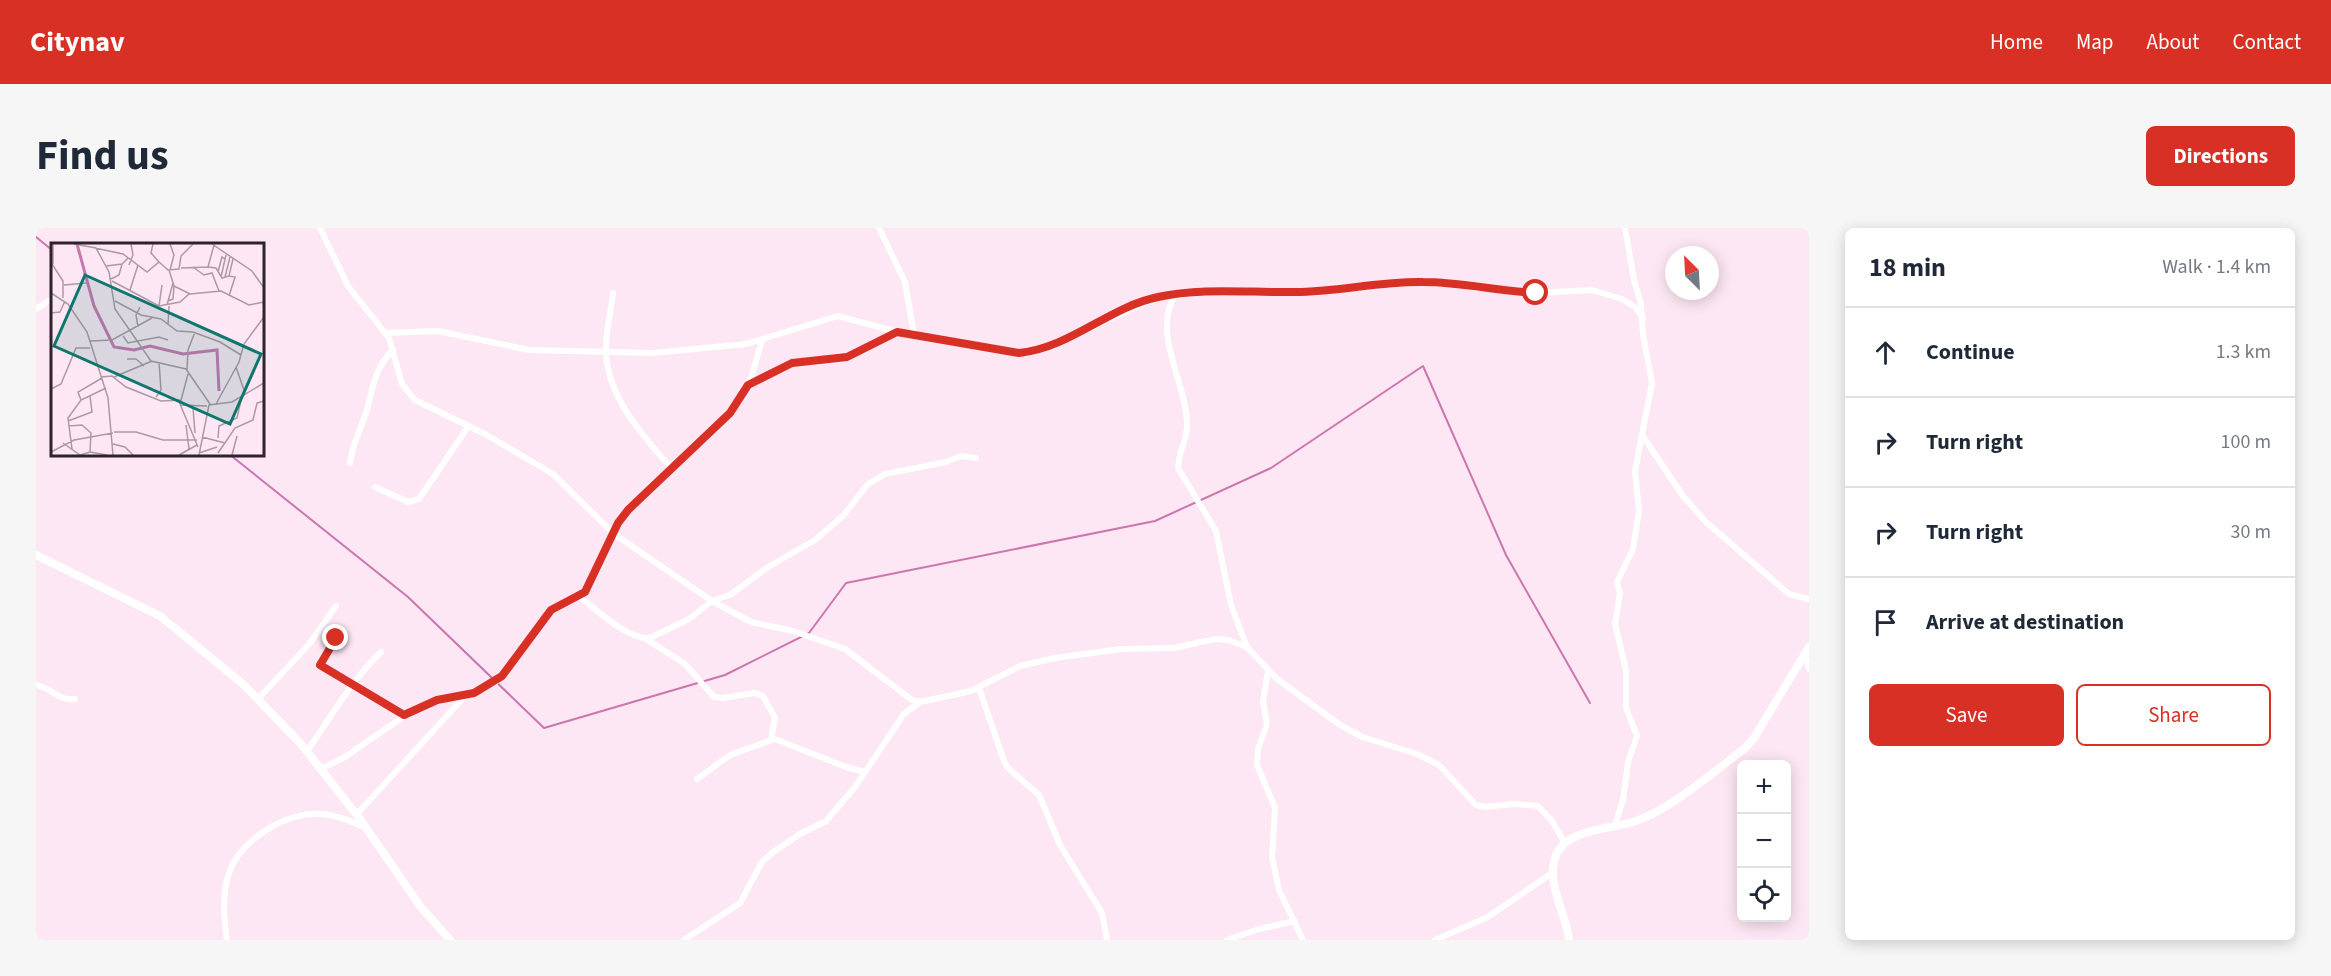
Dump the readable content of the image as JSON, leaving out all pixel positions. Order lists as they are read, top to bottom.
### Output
{
  "north": "top left",
  "page": {
    "header": "Citynav",
    "nav": [
      "Home",
      "Map",
      "About",
      "Contact"
    ],
    "title": "Find us",
    "buttons": [
      "Directions",
      ["Save", "Share"]
    ],
    "heading": ["18 min", "Walk · 1.4 km"],
    "list": [
      ["Continue", "1.3 km"],
      ["Turn right", "100 m"],
      ["Turn right", "30 m"],
      "Arrive at destination"
    ],
    "map_buttons": ["+", "−"]
  }
}
